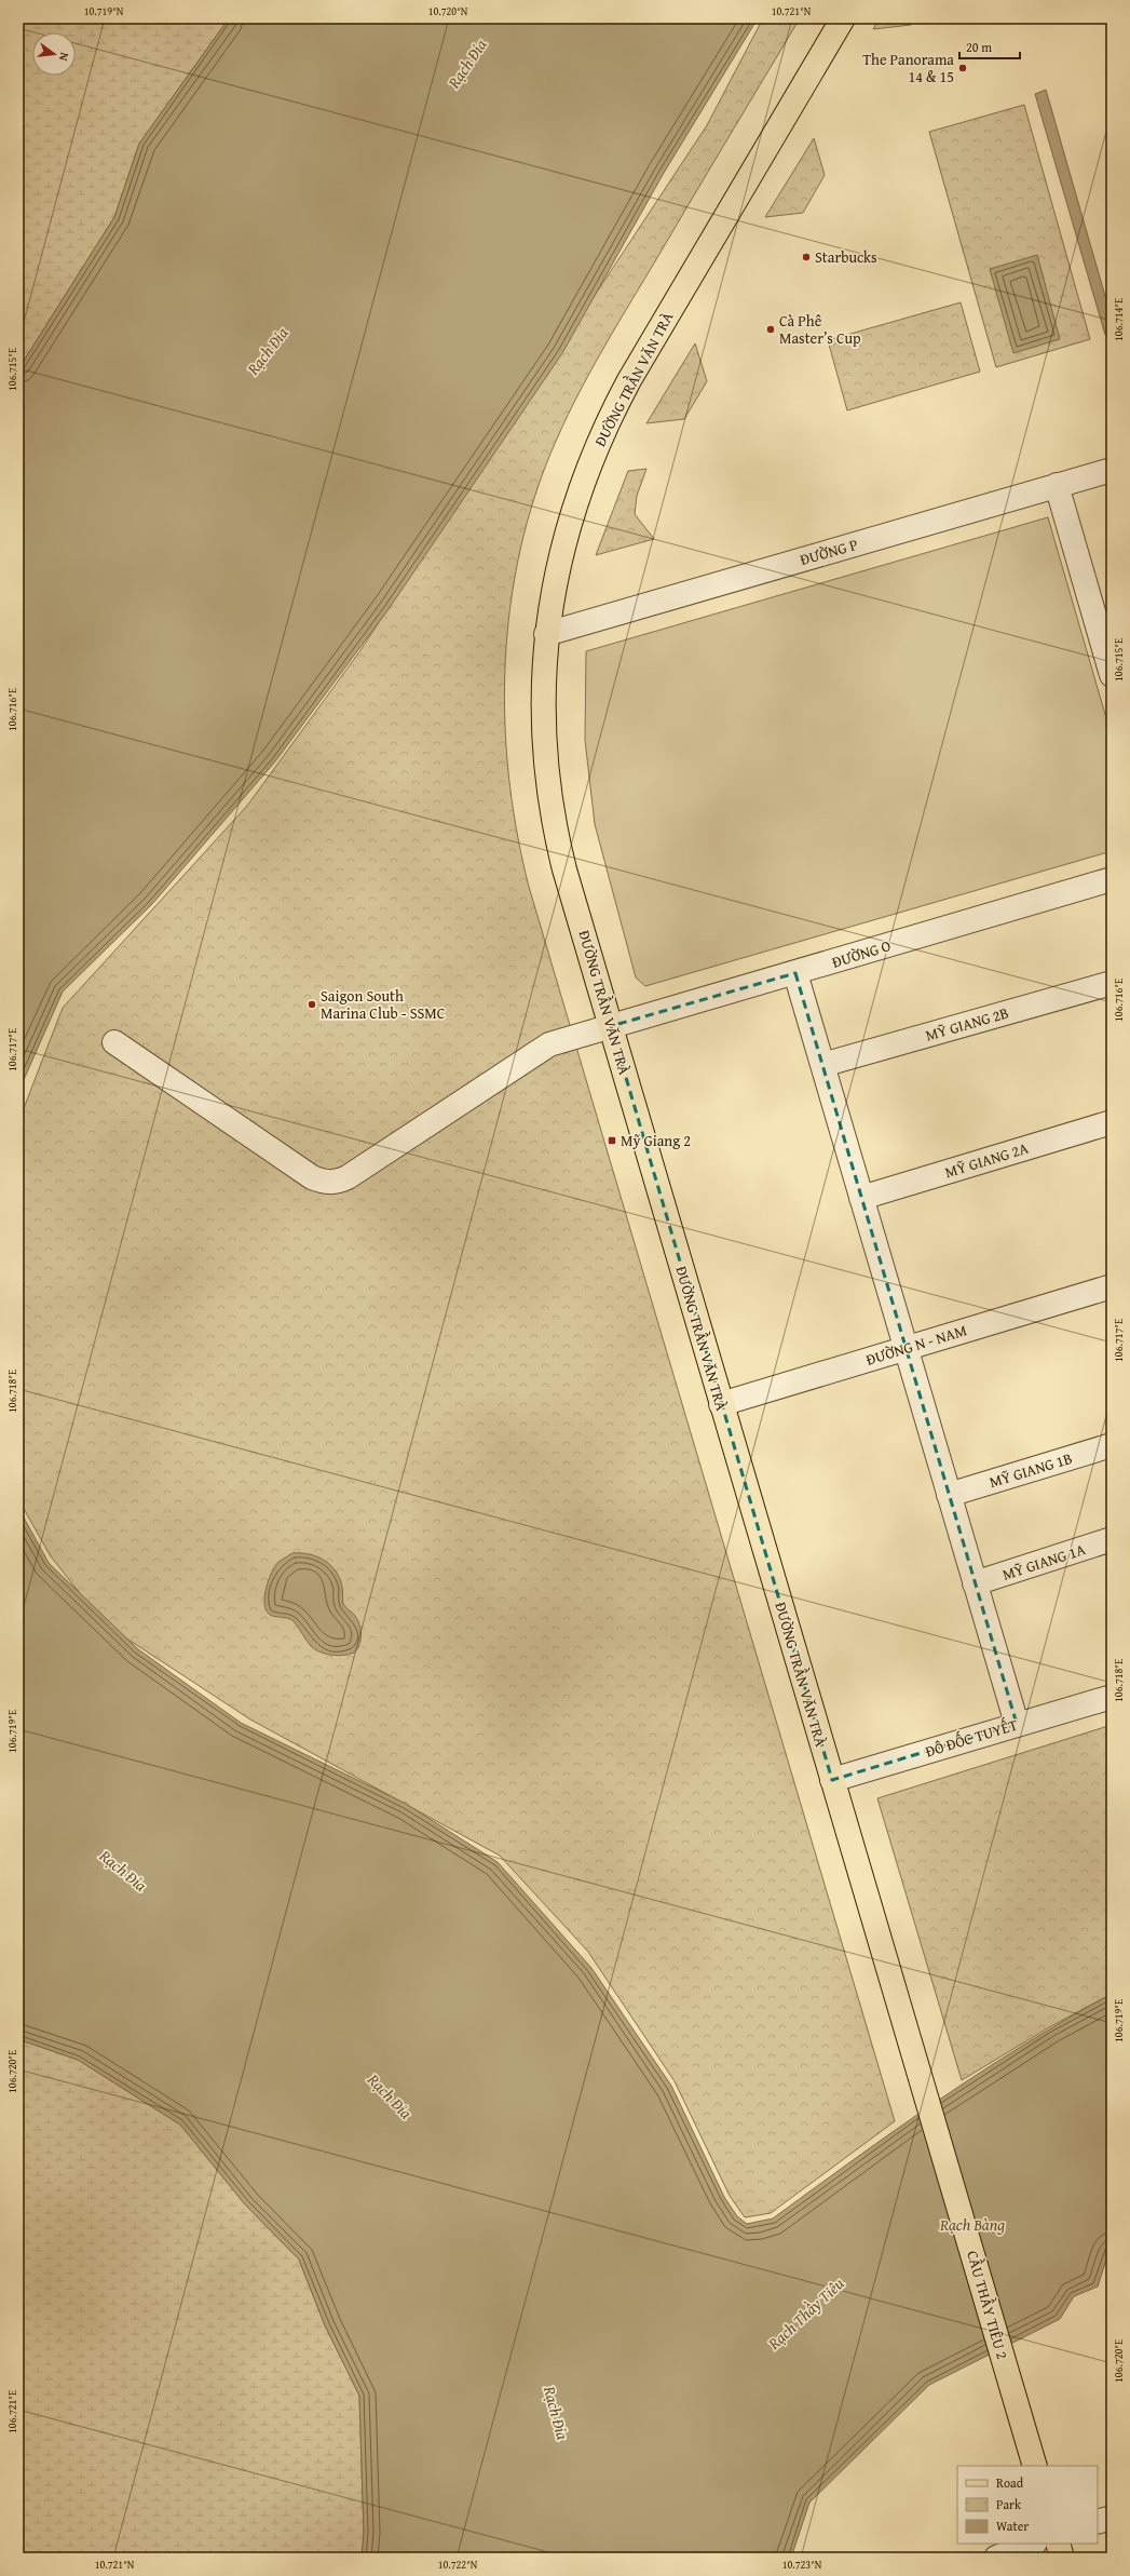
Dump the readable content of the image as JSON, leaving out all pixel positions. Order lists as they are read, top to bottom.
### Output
{
  "streets": {
    "main road": ["ĐƯỜNG TRẦN VĂN TRÀ", "CẦU THẦY TIÊU 2"],
    "street": [
      "ĐƯỜNG P",
      "ĐƯỜNG O",
      "MỸ GIANG 2B",
      "MỸ GIANG 2A",
      "ĐƯỜNG N - NAM",
      "MỸ GIANG 1B",
      "MỸ GIANG 1A",
      "ĐÔ ĐỐC TUYẾT"
    ]
  },
  "crossings": [
    ["ĐƯỜNG TRẦN VĂN TRÀ", "ĐƯỜNG P"],
    ["ĐƯỜNG TRẦN VĂN TRÀ", "ĐƯỜNG O"],
    ["ĐƯỜNG TRẦN VĂN TRÀ", "ĐƯỜNG N - NAM"],
    ["ĐƯỜNG TRẦN VĂN TRÀ", "ĐÔ ĐỐC TUYẾT"],
    ["ĐƯỜNG TRẦN VĂN TRÀ", "CẦU THẦY TIÊU 2"]
  ],
  "water": ["Rạch Đỉa", "Rạch Bàng", "Rạch Thầy Tiêu"],
  "places": {
    "other": [
      "The Panorama 14 & 15",
      "Starbucks",
      "Cà Phê Master’s Cup",
      "Saigon South Marina Club - SSMC"
    ],
    "transit": ["Mỹ Giang 2"]
  },
  "legend": ["Road", "Park", "Water"],
  "scale_bar": "20 m",
  "north": "right",
  "coordinates": [
    "10.719°N",
    "10.720°N",
    "10.721°N",
    "106.714°E",
    "106.715°E",
    "106.716°E",
    "106.717°E",
    "106.718°E",
    "106.719°E",
    "106.720°E",
    "106.721°E",
    "10.722°N",
    "10.723°N"
  ]
}
